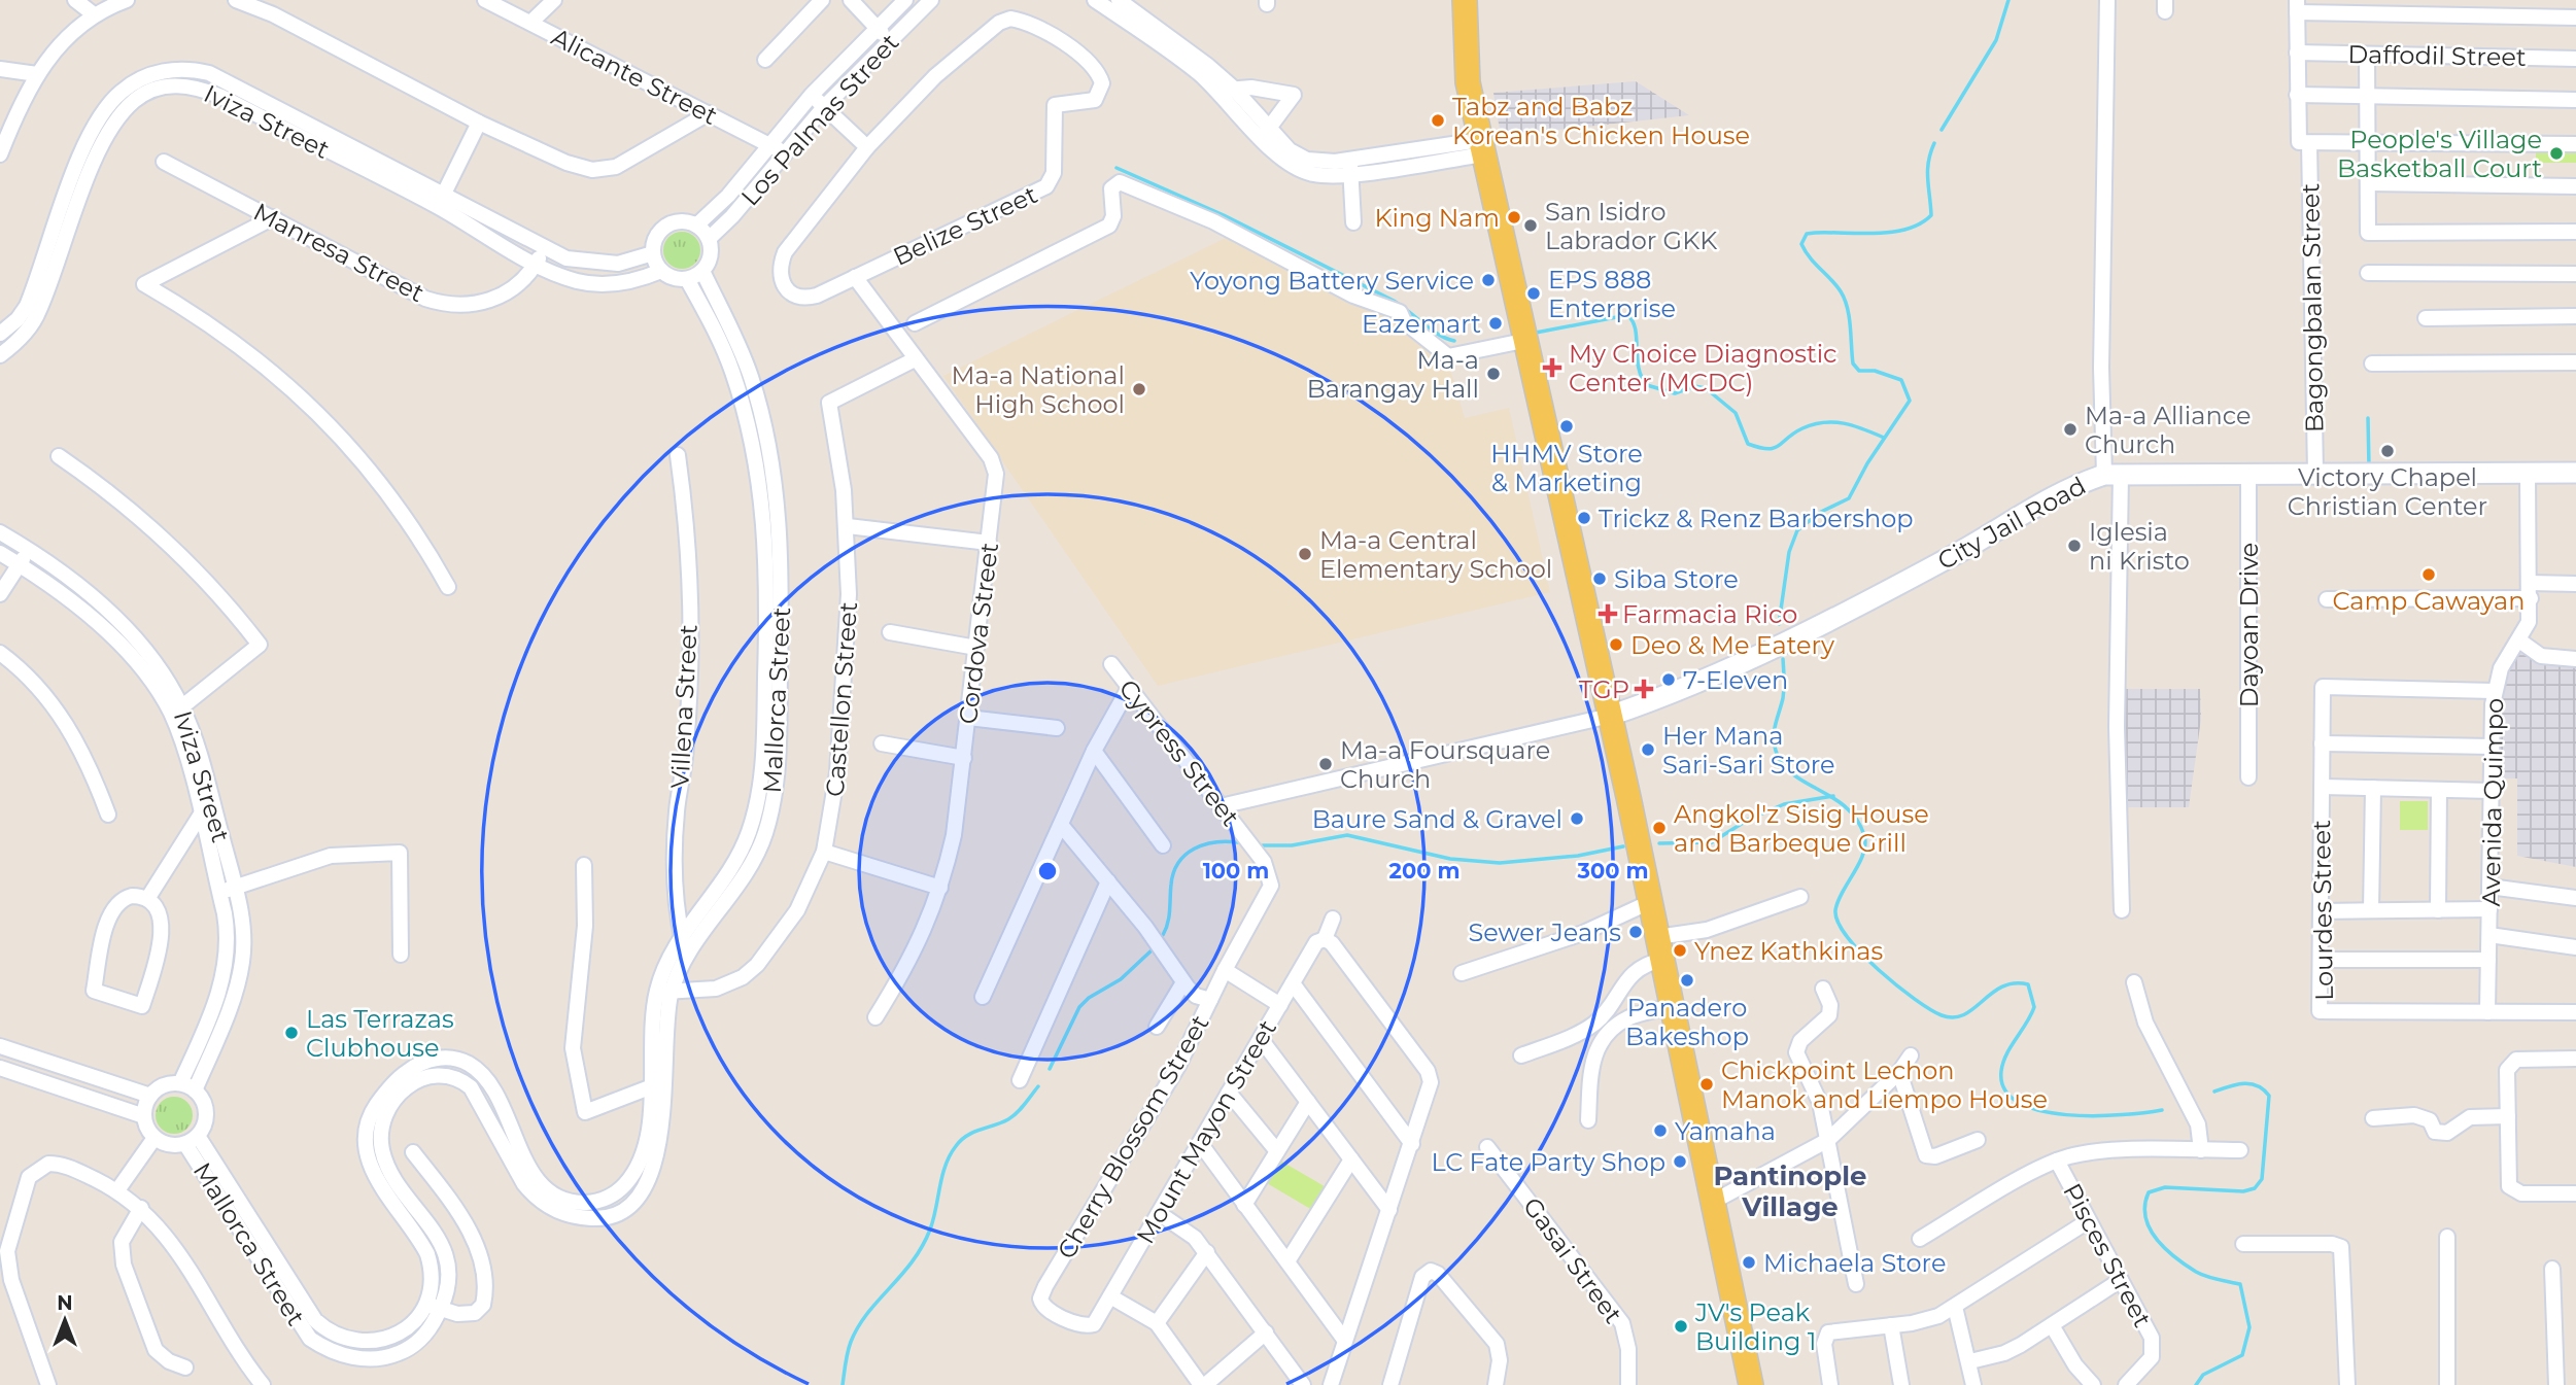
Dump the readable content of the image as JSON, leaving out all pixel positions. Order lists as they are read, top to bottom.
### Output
{
  "streets": {
    "street": [
      "Daffodil Street",
      "Alicante Street",
      "Los Palmas Street",
      "Iviza Street",
      "Belize Street",
      "Manresa Street",
      "Bagongbalan Street",
      "City Jail Road",
      "Dayoan Drive",
      "Cordova Street",
      "Castellon Street",
      "Mallorca Street",
      "Villena Street",
      "Cypress Street",
      "Avenida Quimpo",
      "Lourdes Street",
      "Mount Mayon Street",
      "Cherry Blossom Street",
      "Pisces Street",
      "Gasai Street"
    ]
  },
  "crossings": [
    ["Alicante Street", "Los Palmas Street"],
    ["Los Palmas Street", "Iviza Street"],
    ["Los Palmas Street", "Mallorca Street"],
    ["Iviza Street", "Manresa Street"],
    ["Iviza Street", "Mallorca Street"],
    ["Belize Street", "Cordova Street"],
    ["Bagongbalan Street", "City Jail Road"],
    ["City Jail Road", "Dayoan Drive"],
    ["City Jail Road", "Avenida Quimpo"],
    ["Cordova Street", "Castellon Street"],
    ["Castellon Street", "Mallorca Street"],
    ["Mallorca Street", "Villena Street"],
    ["Cypress Street", "Cherry Blossom Street"],
    ["Avenida Quimpo", "Lourdes Street"],
    ["Mount Mayon Street", "Cherry Blossom Street"]
  ],
  "districts": ["Pantinople Village"],
  "places": {
    "other": [
      "Tabz and Babz Korean's Chicken House",
      "People's Village Basketball Court",
      "King Nam",
      "San Isidro Labrador GKK",
      "Yoyong Battery Service",
      "EPS 888 Enterprise",
      "Eazemart",
      "Ma-a Barangay Hall",
      "Ma-a National High School",
      "HHMV Store & Marketing",
      "Ma-a Alliance Church",
      "Victory Chapel Christian Center",
      "Trickz & Renz Barbershop",
      "Iglesia ni Kristo",
      "Ma-a Central Elementary School",
      "Camp Cawayan",
      "Siba Store",
      "Deo & Me Eatery",
      "7-Eleven",
      "Her Mana Sari-Sari Store",
      "Ma-a Foursquare Church",
      "Baure Sand & Gravel",
      "Angkol'z Sisig House and Barbeque Grill",
      "Sewer Jeans",
      "Ynez Kathkinas",
      "Panadero Bakeshop",
      "Las Terrazas Clubhouse",
      "Chickpoint Lechon Manok and Liempo House",
      "Yamaha",
      "LC Fate Party Shop",
      "Michaela Store",
      "JV's Peak Building 1"
    ],
    "health": ["My Choice Diagnostic Center (MCDC)", "Farmacia Rico", "TGP"]
  },
  "north": "top",
  "rings": ["100 m", "200 m", "300 m"]
}
